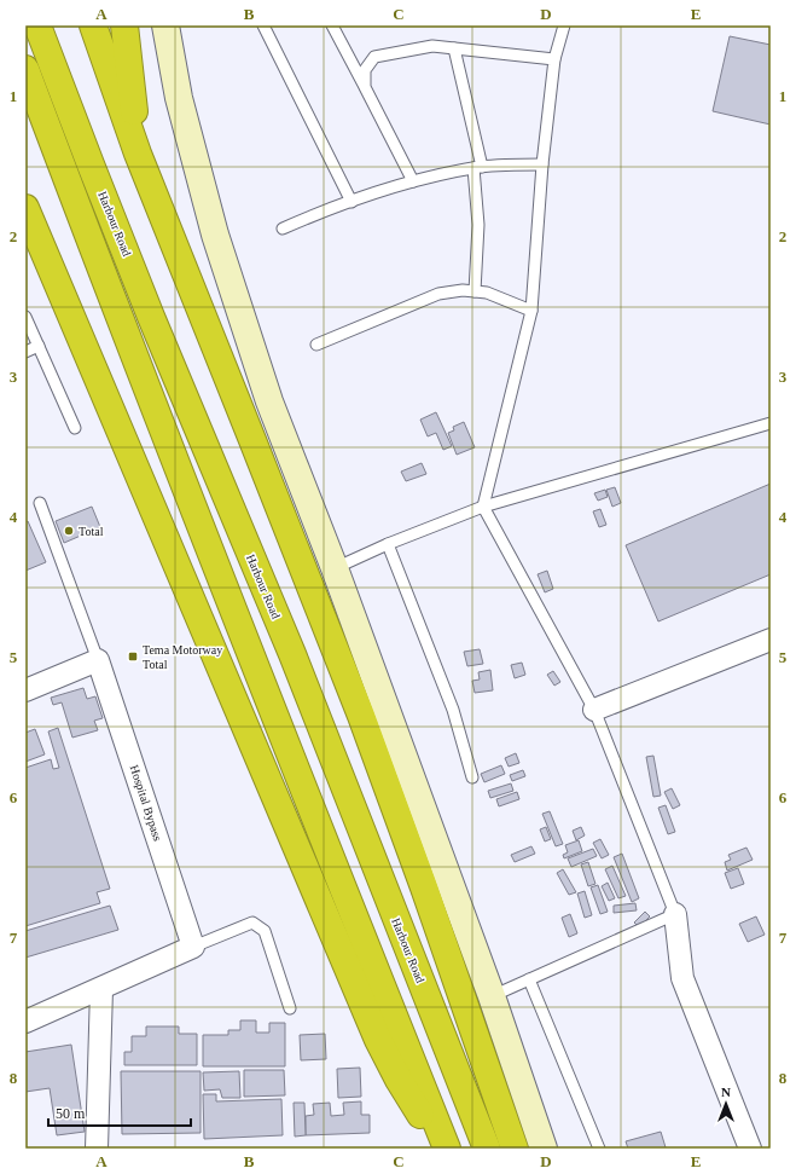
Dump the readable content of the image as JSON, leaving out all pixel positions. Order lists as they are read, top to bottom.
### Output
{
  "streets": {
    "highway": ["Harbour Road"],
    "street": ["Hospital Bypass"]
  },
  "places": {
    "other": ["Total"],
    "transit": ["Tema Motorway Total"]
  },
  "scale_bar": "50 m",
  "north": "top",
  "grid": {
    "columns": [
      "A",
      "B",
      "C",
      "D",
      "E"
    ],
    "rows": [
      "1",
      "2",
      "3",
      "4",
      "5",
      "6",
      "7",
      "8"
    ]
  }
}
